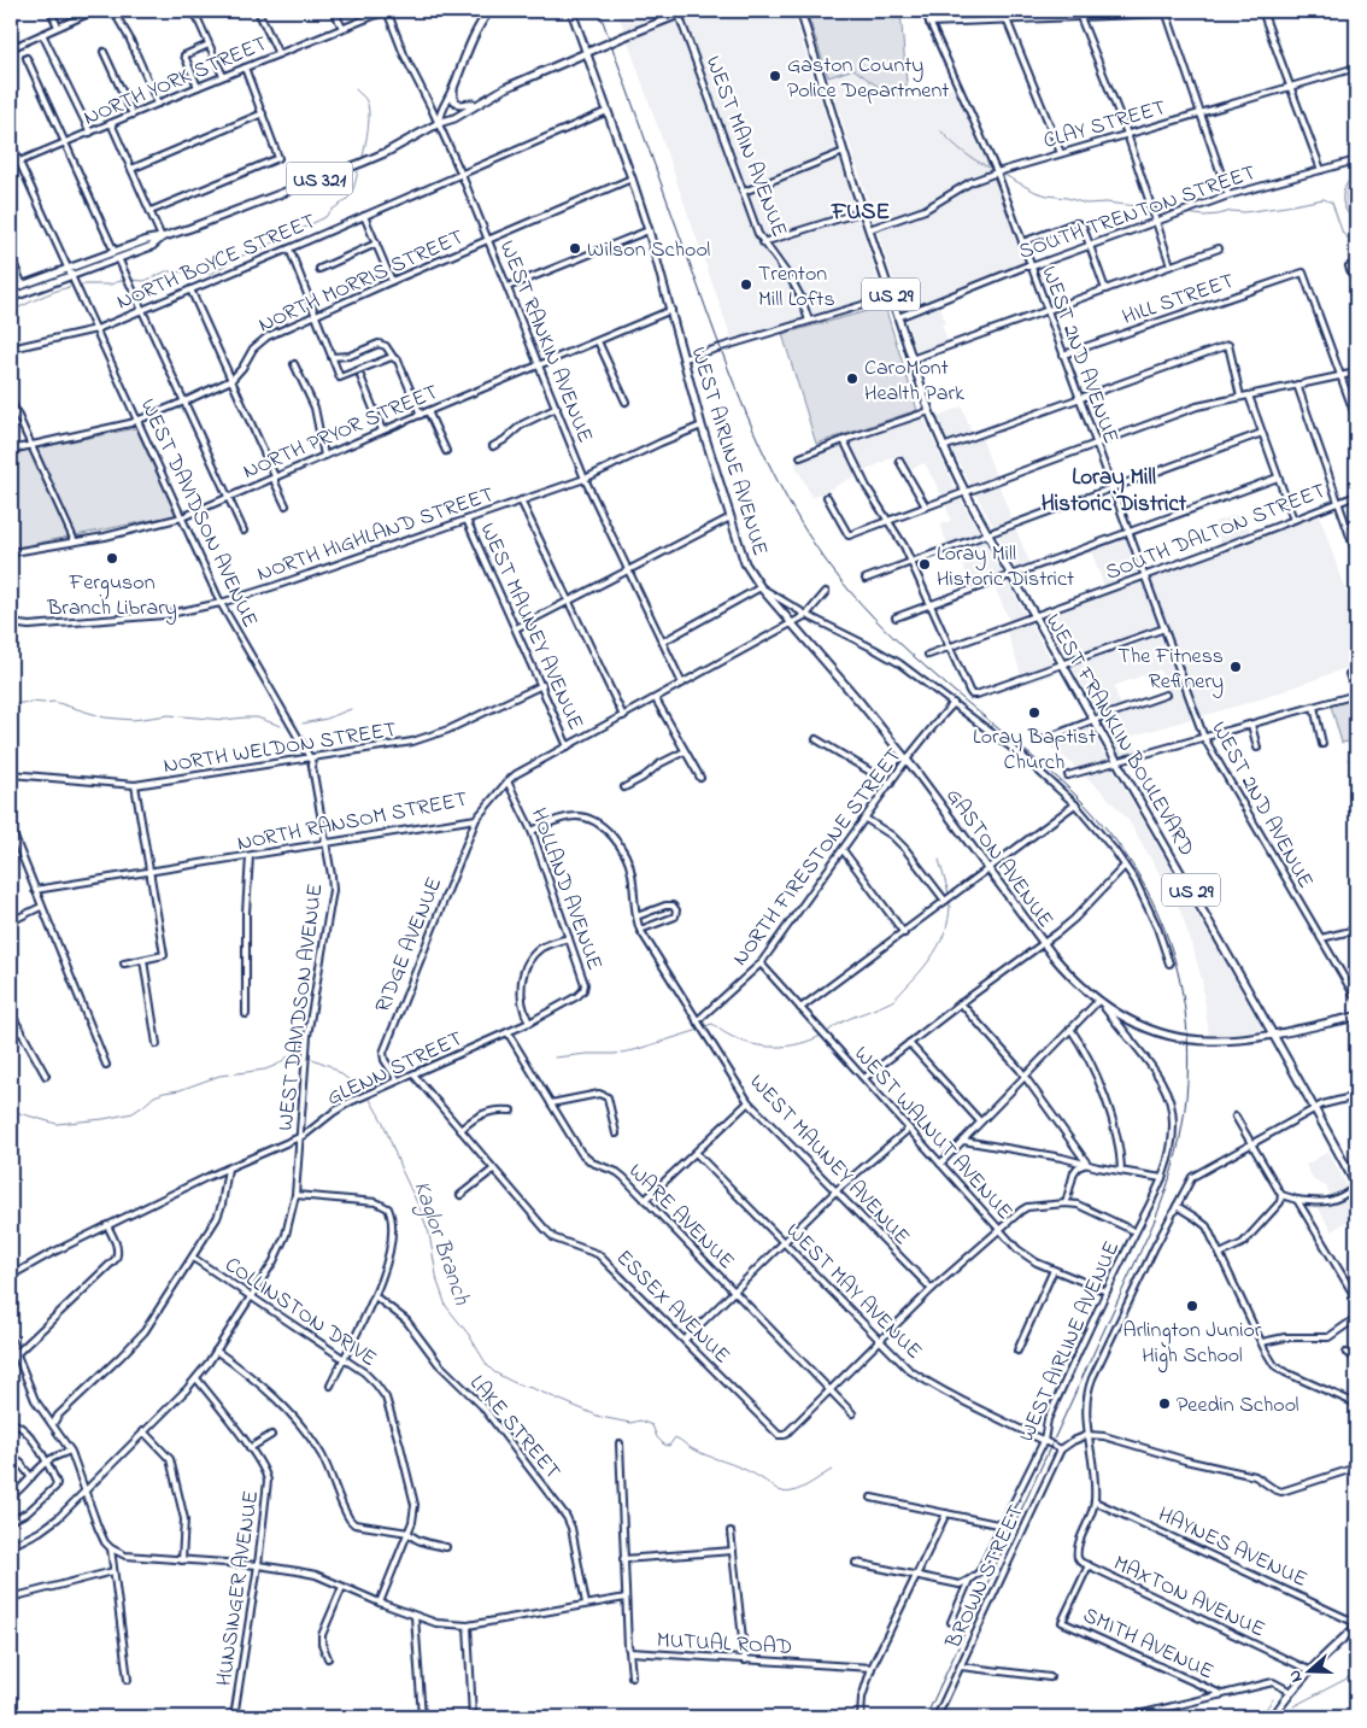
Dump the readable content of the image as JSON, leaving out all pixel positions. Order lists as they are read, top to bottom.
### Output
{
  "streets": {
    "main road": [
      "US 321",
      "US 29",
      "WEST AIRLINE AVENUE",
      "WEST FRANKLIN BOULEVARD",
      "GASTON AVENUE"
    ],
    "street": [
      "NORTH YORK STREET",
      "CLAY STREET",
      "WEST MAIN AVENUE",
      "SOUTH TRENTON STREET",
      "NORTH BOYCE STREET",
      "NORTH MORRIS STREET",
      "HILL STREET",
      "WEST RANKIN AVENUE",
      "WEST 2ND AVENUE",
      "NORTH PRYOR STREET",
      "WEST DAVIDSON AVENUE",
      "SOUTH DALTON STREET",
      "NORTH HIGHLAND STREET",
      "WEST MAUNEY AVENUE",
      "NORTH WELDON STREET",
      "NORTH RANSOM STREET",
      "NORTH FIRESTONE STREET",
      "HOLLAND AVENUE",
      "RIDGE AVENUE",
      "GLENN STREET",
      "WEST WALNUT AVENUE",
      "WARE AVENUE",
      "WEST MAY AVENUE",
      "ESSEX AVENUE",
      "COLLINSTON DRIVE",
      "LAKE STREET",
      "HAYNES AVENUE",
      "BROWN STREET",
      "HUNSINGER AVENUE",
      "MAXTON AVENUE",
      "MUTUAL ROAD",
      "SMITH AVENUE"
    ]
  },
  "crossings": [
    ["NORTH YORK STREET", "WEST RANKIN AVENUE"],
    ["NORTH YORK STREET", "WEST DAVIDSON AVENUE"],
    ["CLAY STREET", "WEST 2ND AVENUE"],
    ["CLAY STREET", "WEST FRANKLIN BOULEVARD"],
    ["WEST MAIN AVENUE", "US 321"],
    ["US 321", "WEST RANKIN AVENUE"],
    ["US 321", "WEST AIRLINE AVENUE"],
    ["US 321", "WEST DAVIDSON AVENUE"],
    ["SOUTH TRENTON STREET", "WEST 2ND AVENUE"],
    ["SOUTH TRENTON STREET", "WEST FRANKLIN BOULEVARD"],
    ["NORTH BOYCE STREET", "WEST RANKIN AVENUE"],
    ["NORTH BOYCE STREET", "WEST AIRLINE AVENUE"],
    ["NORTH BOYCE STREET", "WEST DAVIDSON AVENUE"],
    ["NORTH MORRIS STREET", "WEST RANKIN AVENUE"],
    ["NORTH MORRIS STREET", "WEST AIRLINE AVENUE"],
    ["NORTH MORRIS STREET", "WEST DAVIDSON AVENUE"],
    ["HILL STREET", "WEST 2ND AVENUE"],
    ["WEST RANKIN AVENUE", "NORTH PRYOR STREET"],
    ["WEST RANKIN AVENUE", "NORTH HIGHLAND STREET"],
    ["WEST RANKIN AVENUE", "NORTH RANSOM STREET"],
    ["WEST 2ND AVENUE", "SOUTH DALTON STREET"],
    ["NORTH PRYOR STREET", "WEST AIRLINE AVENUE"],
    ["NORTH PRYOR STREET", "WEST DAVIDSON AVENUE"],
    ["WEST AIRLINE AVENUE", "NORTH HIGHLAND STREET"],
    ["WEST AIRLINE AVENUE", "NORTH RANSOM STREET"],
    ["WEST AIRLINE AVENUE", "NORTH FIRESTONE STREET"],
    ["WEST AIRLINE AVENUE", "GASTON AVENUE"],
    ["WEST AIRLINE AVENUE", "WEST WALNUT AVENUE"],
    ["WEST AIRLINE AVENUE", "WEST MAY AVENUE"],
    ["WEST DAVIDSON AVENUE", "NORTH HIGHLAND STREET"],
    ["WEST DAVIDSON AVENUE", "NORTH WELDON STREET"],
    ["WEST DAVIDSON AVENUE", "NORTH RANSOM STREET"],
    ["WEST DAVIDSON AVENUE", "GLENN STREET"],
    ["WEST DAVIDSON AVENUE", "COLLINSTON DRIVE"],
    ["WEST DAVIDSON AVENUE", "HUNSINGER AVENUE"],
    ["SOUTH DALTON STREET", "WEST FRANKLIN BOULEVARD"],
    ["NORTH HIGHLAND STREET", "WEST MAUNEY AVENUE"],
    ["WEST MAUNEY AVENUE", "NORTH WELDON STREET"],
    ["WEST MAUNEY AVENUE", "NORTH RANSOM STREET"],
    ["WEST MAUNEY AVENUE", "NORTH FIRESTONE STREET"],
    ["WEST MAUNEY AVENUE", "HOLLAND AVENUE"],
    ["WEST FRANKLIN BOULEVARD", "GASTON AVENUE"],
    ["NORTH RANSOM STREET", "GASTON AVENUE"],
    ["NORTH RANSOM STREET", "HOLLAND AVENUE"],
    ["NORTH RANSOM STREET", "RIDGE AVENUE"],
    ["NORTH FIRESTONE STREET", "GASTON AVENUE"],
    ["NORTH FIRESTONE STREET", "WEST WALNUT AVENUE"],
    ["HOLLAND AVENUE", "GLENN STREET"],
    ["RIDGE AVENUE", "GLENN STREET"],
    ["GLENN STREET", "WARE AVENUE"],
    ["GLENN STREET", "ESSEX AVENUE"],
    ["WARE AVENUE", "ESSEX AVENUE"],
    ["WEST MAY AVENUE", "BROWN STREET"],
    ["MAXTON AVENUE", "SMITH AVENUE"]
  ],
  "districts": ["FUSE", "Loray Mill Historic District"],
  "water": ["Kaglor Branch"],
  "places": [
    "Gaston County Police Department",
    "Wilson School",
    "Trenton Mill Lofts",
    "CaroMont Health Park",
    "Ferguson Branch Library",
    "Loray Mill Historic District",
    "The Fitness Refinery",
    "Loray Baptist Church",
    "Arlington Junior High School",
    "Peedin School"
  ],
  "north": "left"
}
